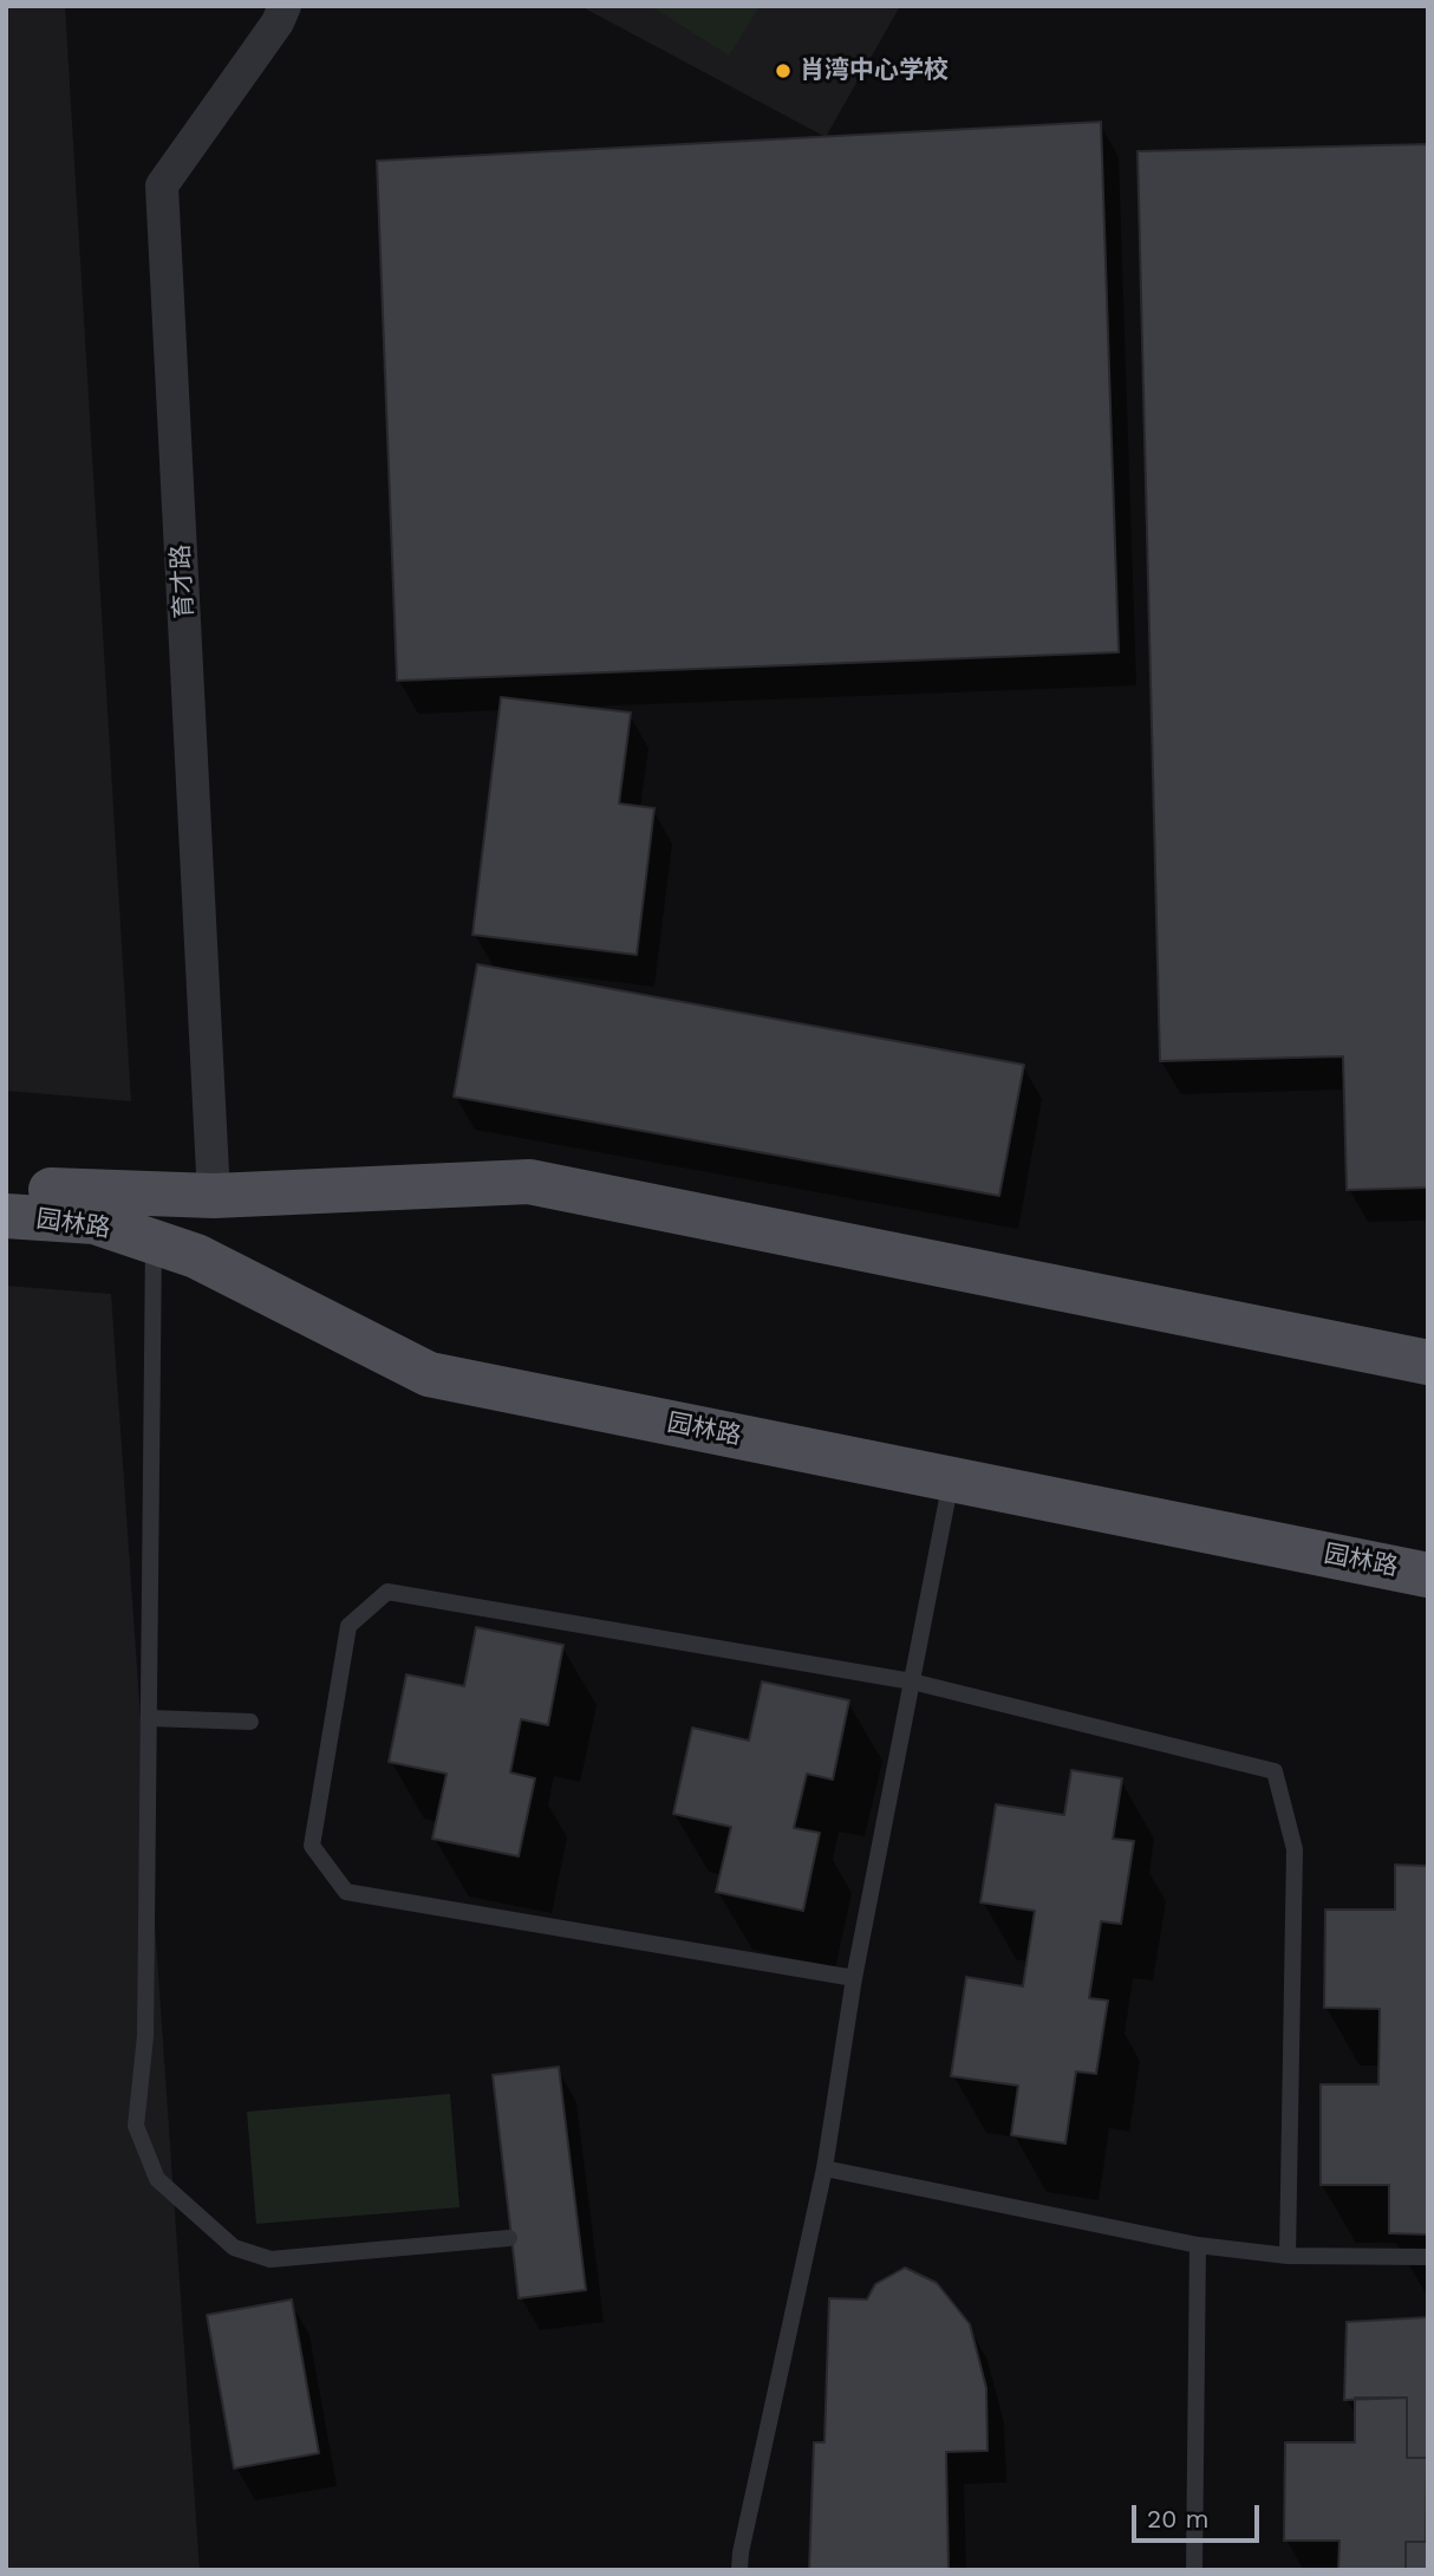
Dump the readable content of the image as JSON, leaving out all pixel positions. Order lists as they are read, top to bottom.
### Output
{
  "streets": {
    "main road": ["园林路"],
    "street": ["育才路"]
  },
  "crossings": [
    ["育才路", "园林路"]
  ],
  "places": ["肖湾中心学校"],
  "scale_bar": "20 m"
}
